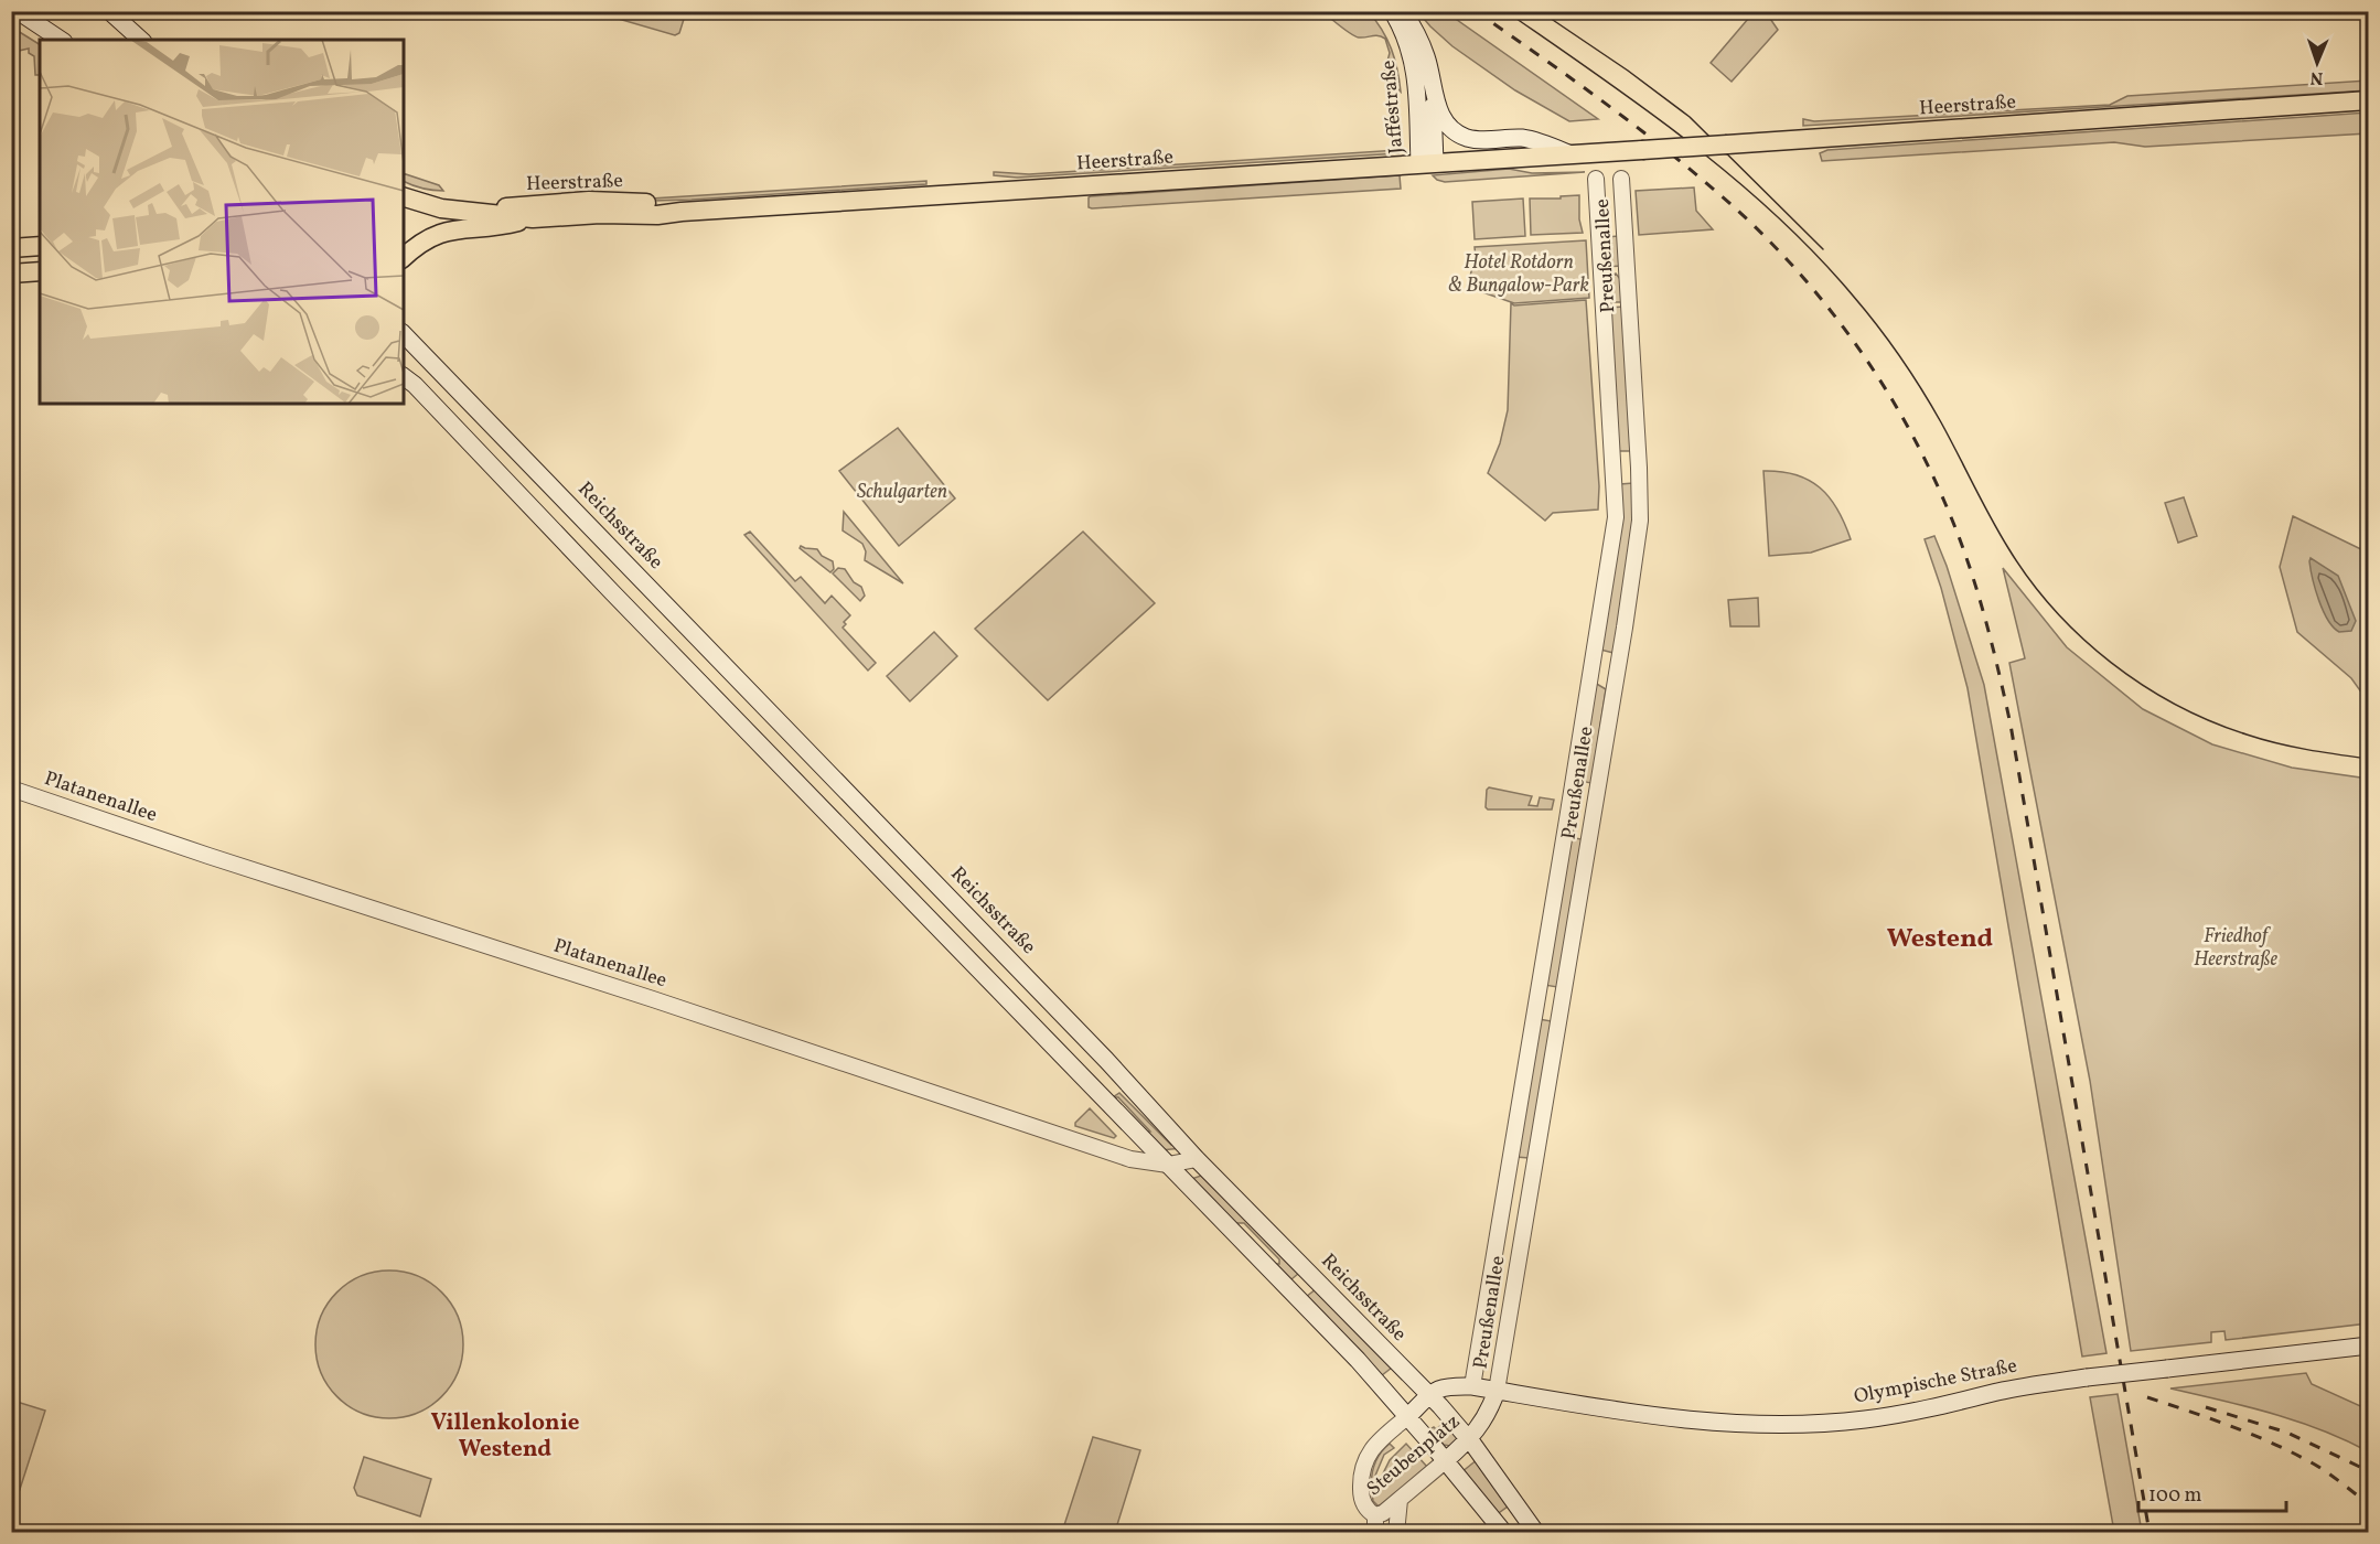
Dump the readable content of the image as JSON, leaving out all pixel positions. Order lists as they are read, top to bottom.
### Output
{
  "streets": {
    "main road": [
      "Heerstraße",
      "Jafféstraße",
      "Reichsstraße",
      "Olympische Straße",
      "Steubenplatz"
    ],
    "street": ["Preußenallee", "Platanenallee"]
  },
  "crossings": [
    ["Heerstraße", "Jafféstraße"],
    ["Preußenallee", "Olympische Straße"],
    ["Preußenallee", "Steubenplatz"],
    ["Reichsstraße", "Platanenallee"],
    ["Reichsstraße", "Steubenplatz"],
    ["Olympische Straße", "Steubenplatz"]
  ],
  "districts": ["Westend", "Villenkolonie Westend"],
  "parks": ["Hotel Rotdorn & Bungalow-Park", "Schulgarten", "Friedhof Heerstraße"],
  "scale_bar": "100 m",
  "north": "bottom"
}
